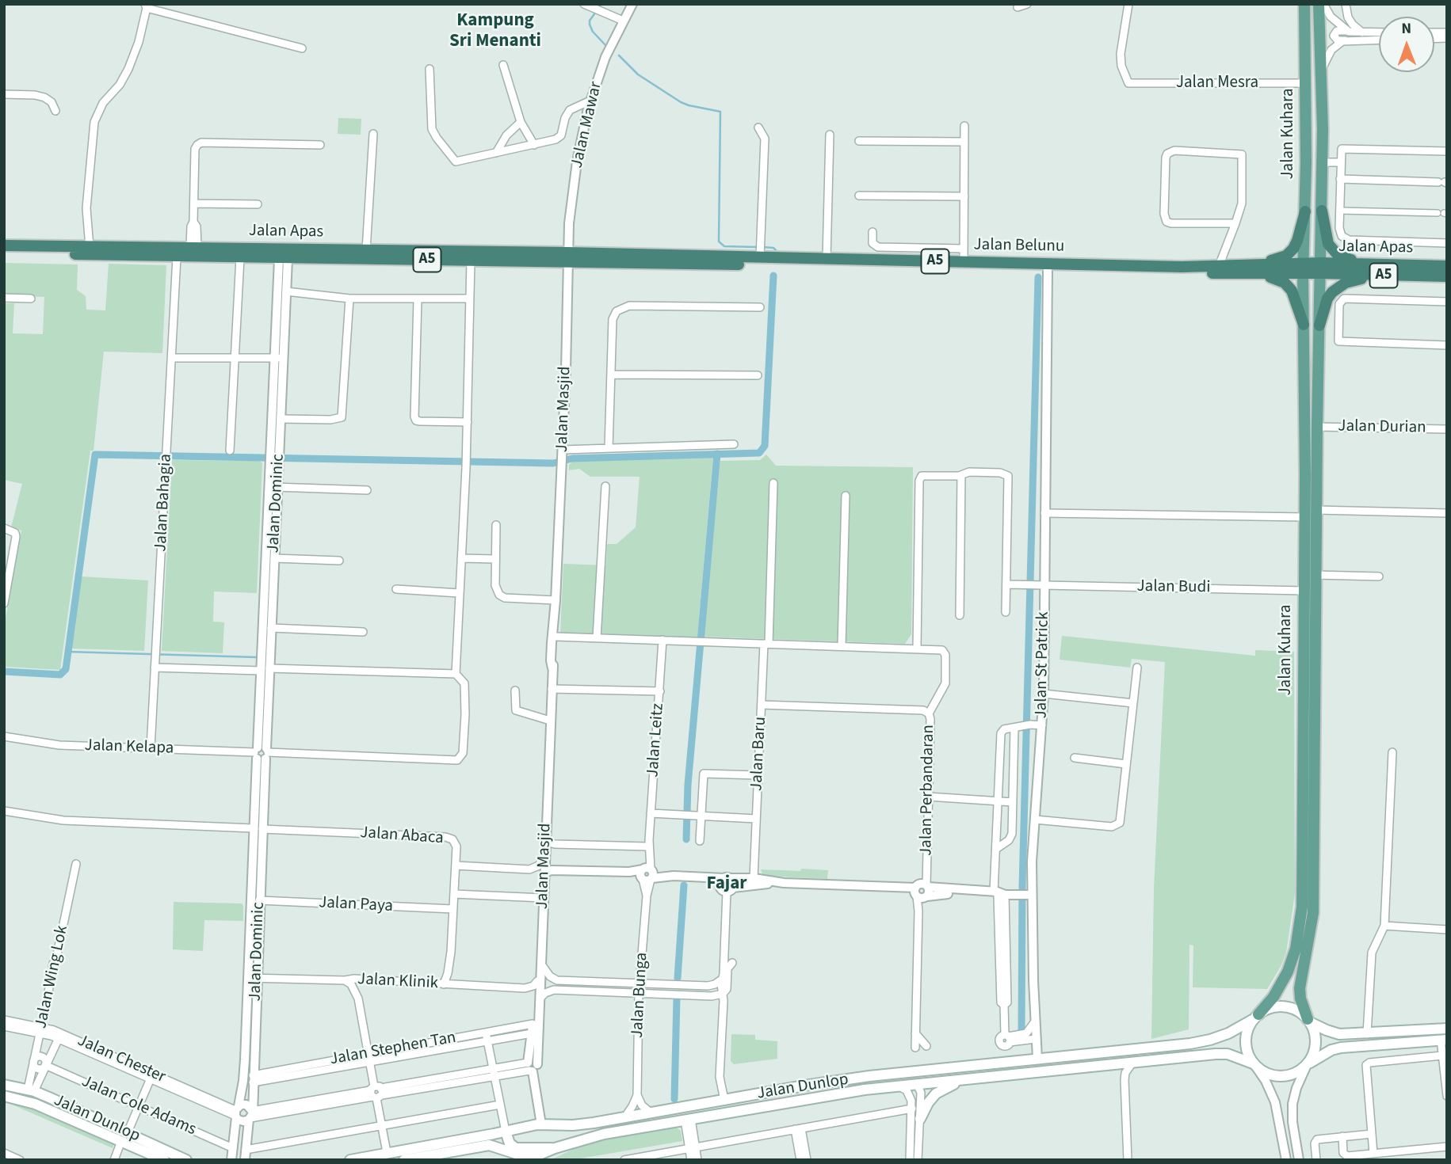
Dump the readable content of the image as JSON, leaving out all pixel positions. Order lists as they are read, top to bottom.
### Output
{
  "streets": {
    "highway": ["Jalan Apas", "Jalan Belunu", "A5"],
    "main road": ["Jalan Kuhara", "Jalan Dunlop"],
    "street": [
      "Jalan Mesra",
      "Jalan Mawar",
      "Jalan Masjid",
      "Jalan Durian",
      "Jalan Bahagia",
      "Jalan Dominic",
      "Jalan Budi",
      "Jalan St Patrick",
      "Jalan Leitz",
      "Jalan Kelapa",
      "Jalan Baru",
      "Jalan Perbandaran",
      "Jalan Abaca",
      "Jalan Paya",
      "Jalan Wing Lok",
      "Jalan Klinik",
      "Jalan Bunga",
      "Jalan Stephen Tan",
      "Jalan Chester",
      "Jalan Cole Adams"
    ]
  },
  "crossings": [
    ["Jalan Mesra", "Jalan Kuhara"],
    ["Jalan Mawar", "Jalan Apas"],
    ["Jalan Mawar", "Jalan Belunu"],
    ["Jalan Mawar", "Jalan Masjid"],
    ["Jalan Kuhara", "Jalan Apas"],
    ["Jalan Kuhara", "Jalan Belunu"],
    ["Jalan Kuhara", "Jalan Durian"],
    ["Jalan Kuhara", "Jalan Budi"],
    ["Jalan Kuhara", "Jalan Dunlop"],
    ["Jalan Apas", "Jalan Belunu"],
    ["Jalan Apas", "Jalan Masjid"],
    ["Jalan Apas", "Jalan Bahagia"],
    ["Jalan Apas", "Jalan Dominic"],
    ["Jalan Belunu", "Jalan Masjid"],
    ["Jalan Belunu", "Jalan St Patrick"],
    ["Jalan Masjid", "Jalan Dunlop"],
    ["Jalan Bahagia", "Jalan Kelapa"],
    ["Jalan Dominic", "Jalan Kelapa"],
    ["Jalan Dominic", "Jalan Abaca"],
    ["Jalan Dominic", "Jalan Paya"],
    ["Jalan Dominic", "Jalan Klinik"],
    ["Jalan Dominic", "Jalan Stephen Tan"],
    ["Jalan Dominic", "Jalan Chester"],
    ["Jalan Dominic", "Jalan Cole Adams"],
    ["Jalan Budi", "Jalan St Patrick"],
    ["Jalan St Patrick", "Jalan Dunlop"],
    ["Jalan Leitz", "Jalan Bunga"],
    ["Jalan Abaca", "Jalan Paya"],
    ["Jalan Wing Lok", "Jalan Chester"],
    ["Jalan Wing Lok", "Jalan Dunlop"],
    ["Jalan Wing Lok", "Jalan Cole Adams"],
    ["Jalan Bunga", "Jalan Dunlop"]
  ],
  "districts": ["Kampung Sri Menanti", "Fajar"],
  "north": "top"
}
